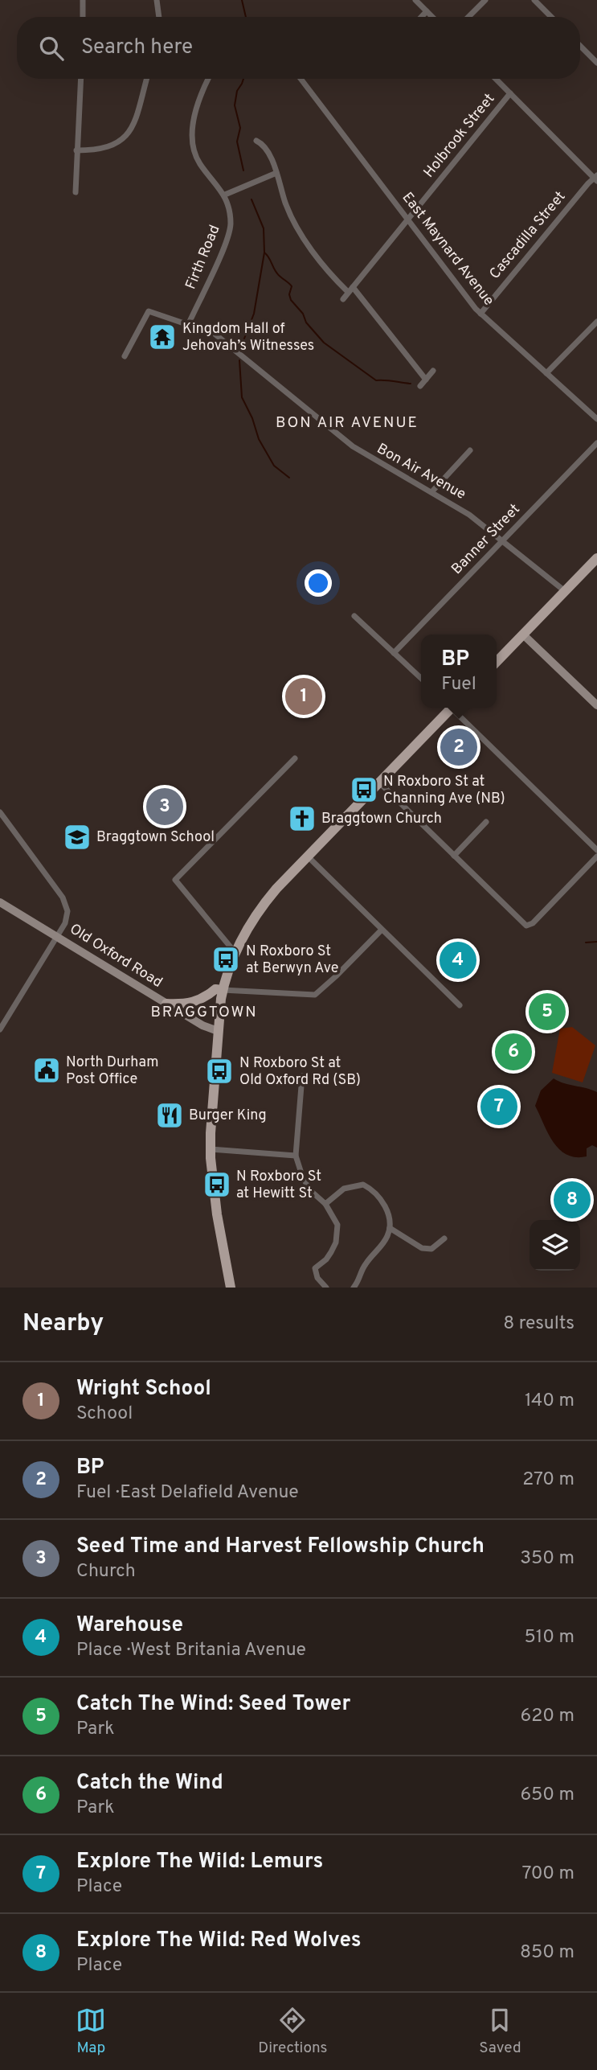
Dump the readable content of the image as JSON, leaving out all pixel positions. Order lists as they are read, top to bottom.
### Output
{
  "streets": {
    "street": [
      "Holbrook Street",
      "Cascadilla Street",
      "East Maynard Avenue",
      "Firth Road",
      "Bon Air Avenue",
      "Banner Street",
      "Old Oxford Road"
    ]
  },
  "crossings": [
    ["Holbrook Street", "East Maynard Avenue"],
    ["Cascadilla Street", "East Maynard Avenue"],
    ["Firth Road", "Bon Air Avenue"],
    ["Bon Air Avenue", "Banner Street"]
  ],
  "districts": ["BON AIR AVENUE", "BRAGGTOWN"],
  "places": {
    "temple": ["Kingdom Hall of Jehovah’s Witnesses"],
    "bus stop": [
      "N Roxboro St at Channing Ave (NB)",
      "N Roxboro St at Berwyn Ave",
      "N Roxboro St at Old Oxford Rd (SB)",
      "N Roxboro St at Hewitt St"
    ],
    "church": ["Braggtown Church"],
    "school or university": ["Braggtown School"],
    "public building": ["North Durham Post Office"],
    "restaurant": ["Burger King"]
  },
  "page": {
    "search": "Search here",
    "popup": ["BP", "Fuel"],
    "pins": [
      "1",
      "2",
      "3",
      "4",
      "5",
      "6",
      "7",
      "8"
    ],
    "heading": ["Nearby", "8 results"],
    "list": [
      {
        "mark": "1",
        "name": "Wright School",
        "note": "School",
        "value": "140 m"
      },
      {
        "mark": "2",
        "name": "BP",
        "note": "Fuel · East Delafield Avenue",
        "value": "270 m"
      },
      {
        "mark": "3",
        "name": "Seed Time and Harvest Fellowship Church",
        "note": "Church",
        "value": "350 m"
      },
      {
        "mark": "4",
        "name": "Warehouse",
        "note": "Place · West Britania Avenue",
        "value": "510 m"
      },
      {
        "mark": "5",
        "name": "Catch The Wind: Seed Tower",
        "note": "Park",
        "value": "620 m"
      },
      {
        "mark": "6",
        "name": "Catch the Wind",
        "note": "Park",
        "value": "650 m"
      },
      {
        "mark": "7",
        "name": "Explore The Wild: Lemurs",
        "note": "Place",
        "value": "700 m"
      },
      {
        "mark": "8",
        "name": "Explore The Wild: Red Wolves",
        "note": "Place",
        "value": "850 m"
      }
    ],
    "nav": ["Map", "Directions", "Saved"]
  }
}
